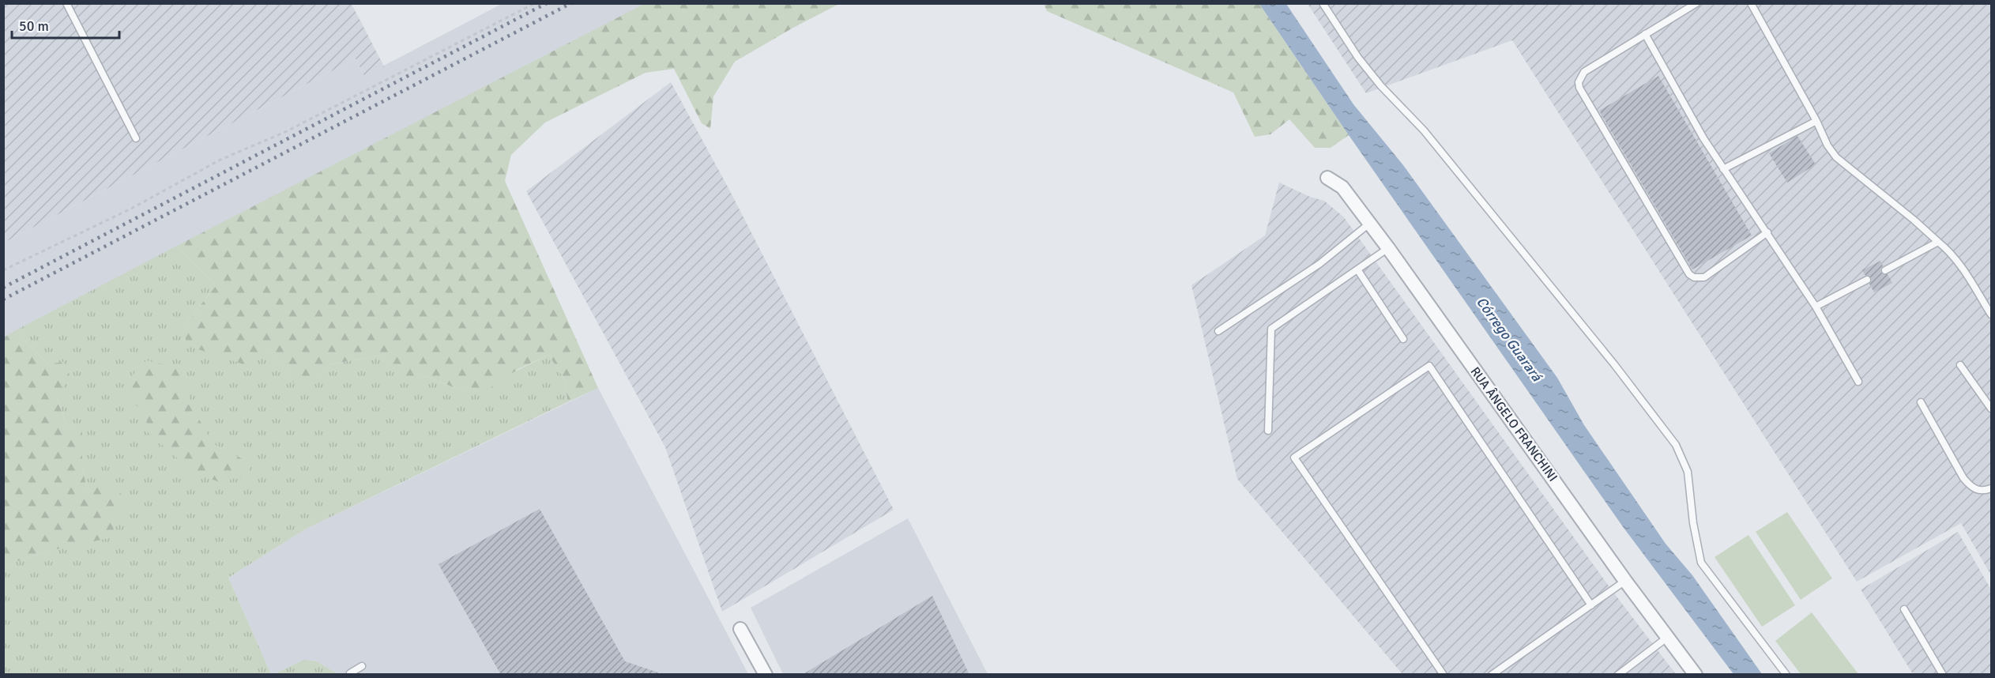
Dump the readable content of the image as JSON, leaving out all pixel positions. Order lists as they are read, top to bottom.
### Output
{
  "streets": {
    "street": ["RUA ÂNGELO FRANCHINI"]
  },
  "water": ["Córrego Guarará"],
  "scale_bar": "50 m"
}
